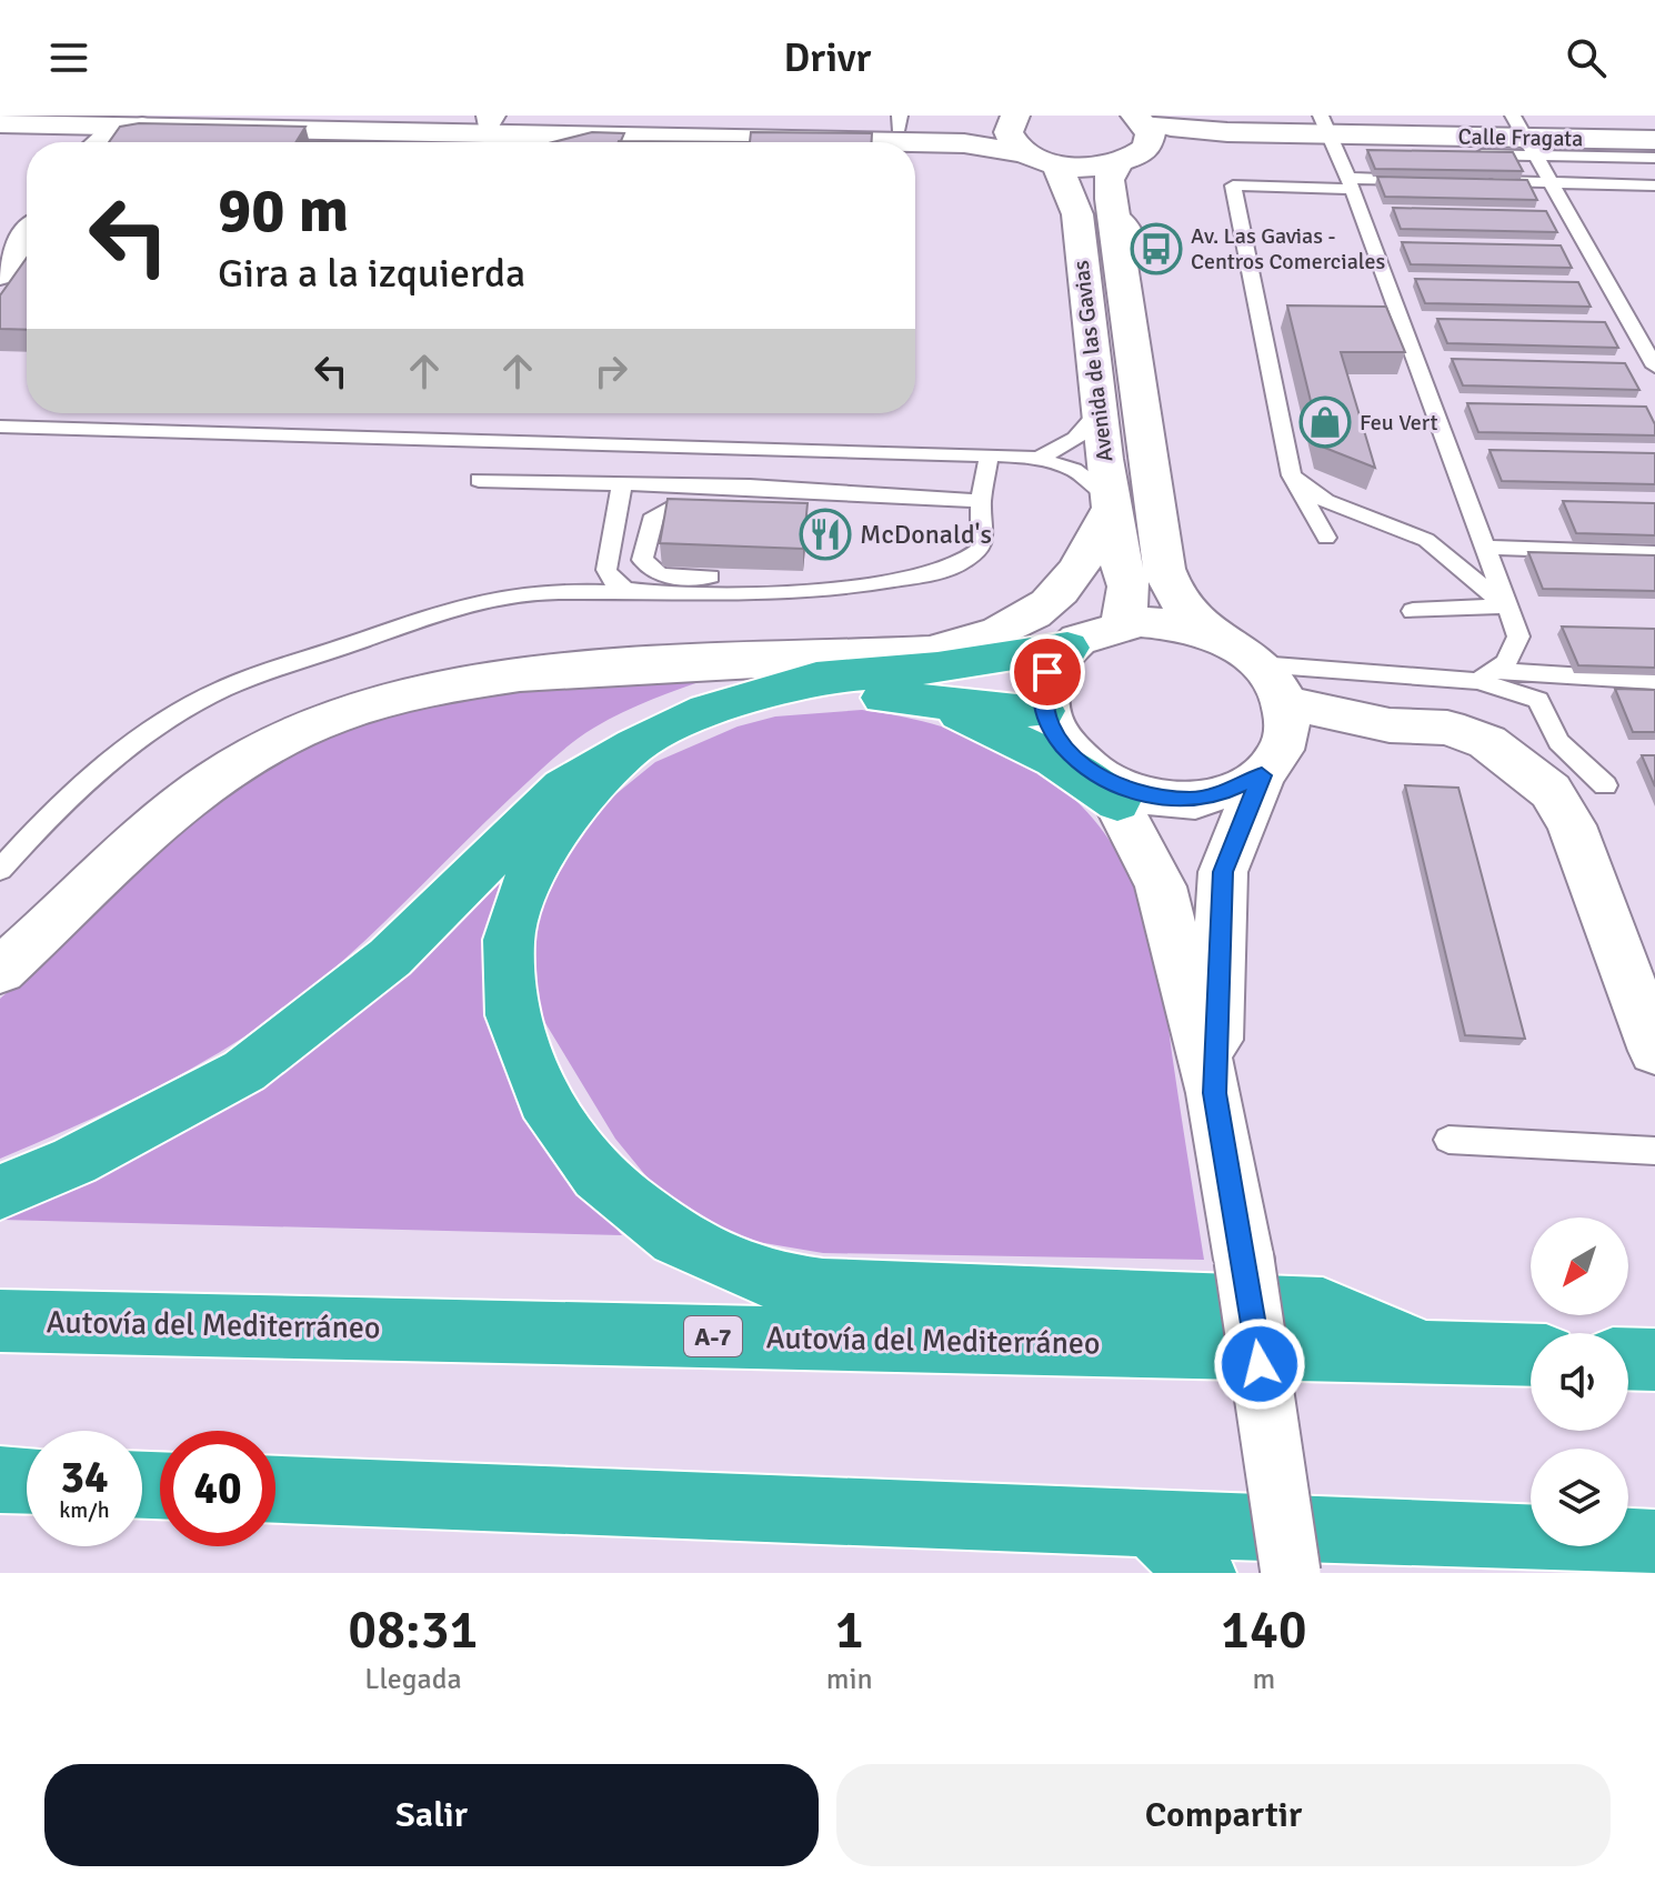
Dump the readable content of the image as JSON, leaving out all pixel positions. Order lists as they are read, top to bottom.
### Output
{
  "streets": {
    "highway": ["Autovía del Mediterráneo", "A-7"],
    "street": ["Calle Fragata", "Avenida de las Gavias"]
  },
  "crossings": [
    ["Calle Fragata", "Avenida de las Gavias"]
  ],
  "places": {
    "bus stop": ["Av. Las Gavias - Centros Comerciales"],
    "shop": ["Feu Vert"],
    "restaurant": ["McDonald's"]
  },
  "north": "bottom left",
  "page": {
    "header": "Drivr",
    "turn": ["90 m", "Gira a la izquierda"],
    "speed": "34 km/h",
    "limit": "40",
    "eta": [
      "08:31",
      "Llegada",
      "1",
      "min",
      "140",
      "m"
    ],
    "buttons": ["Salir", "Compartir"]
  }
}
